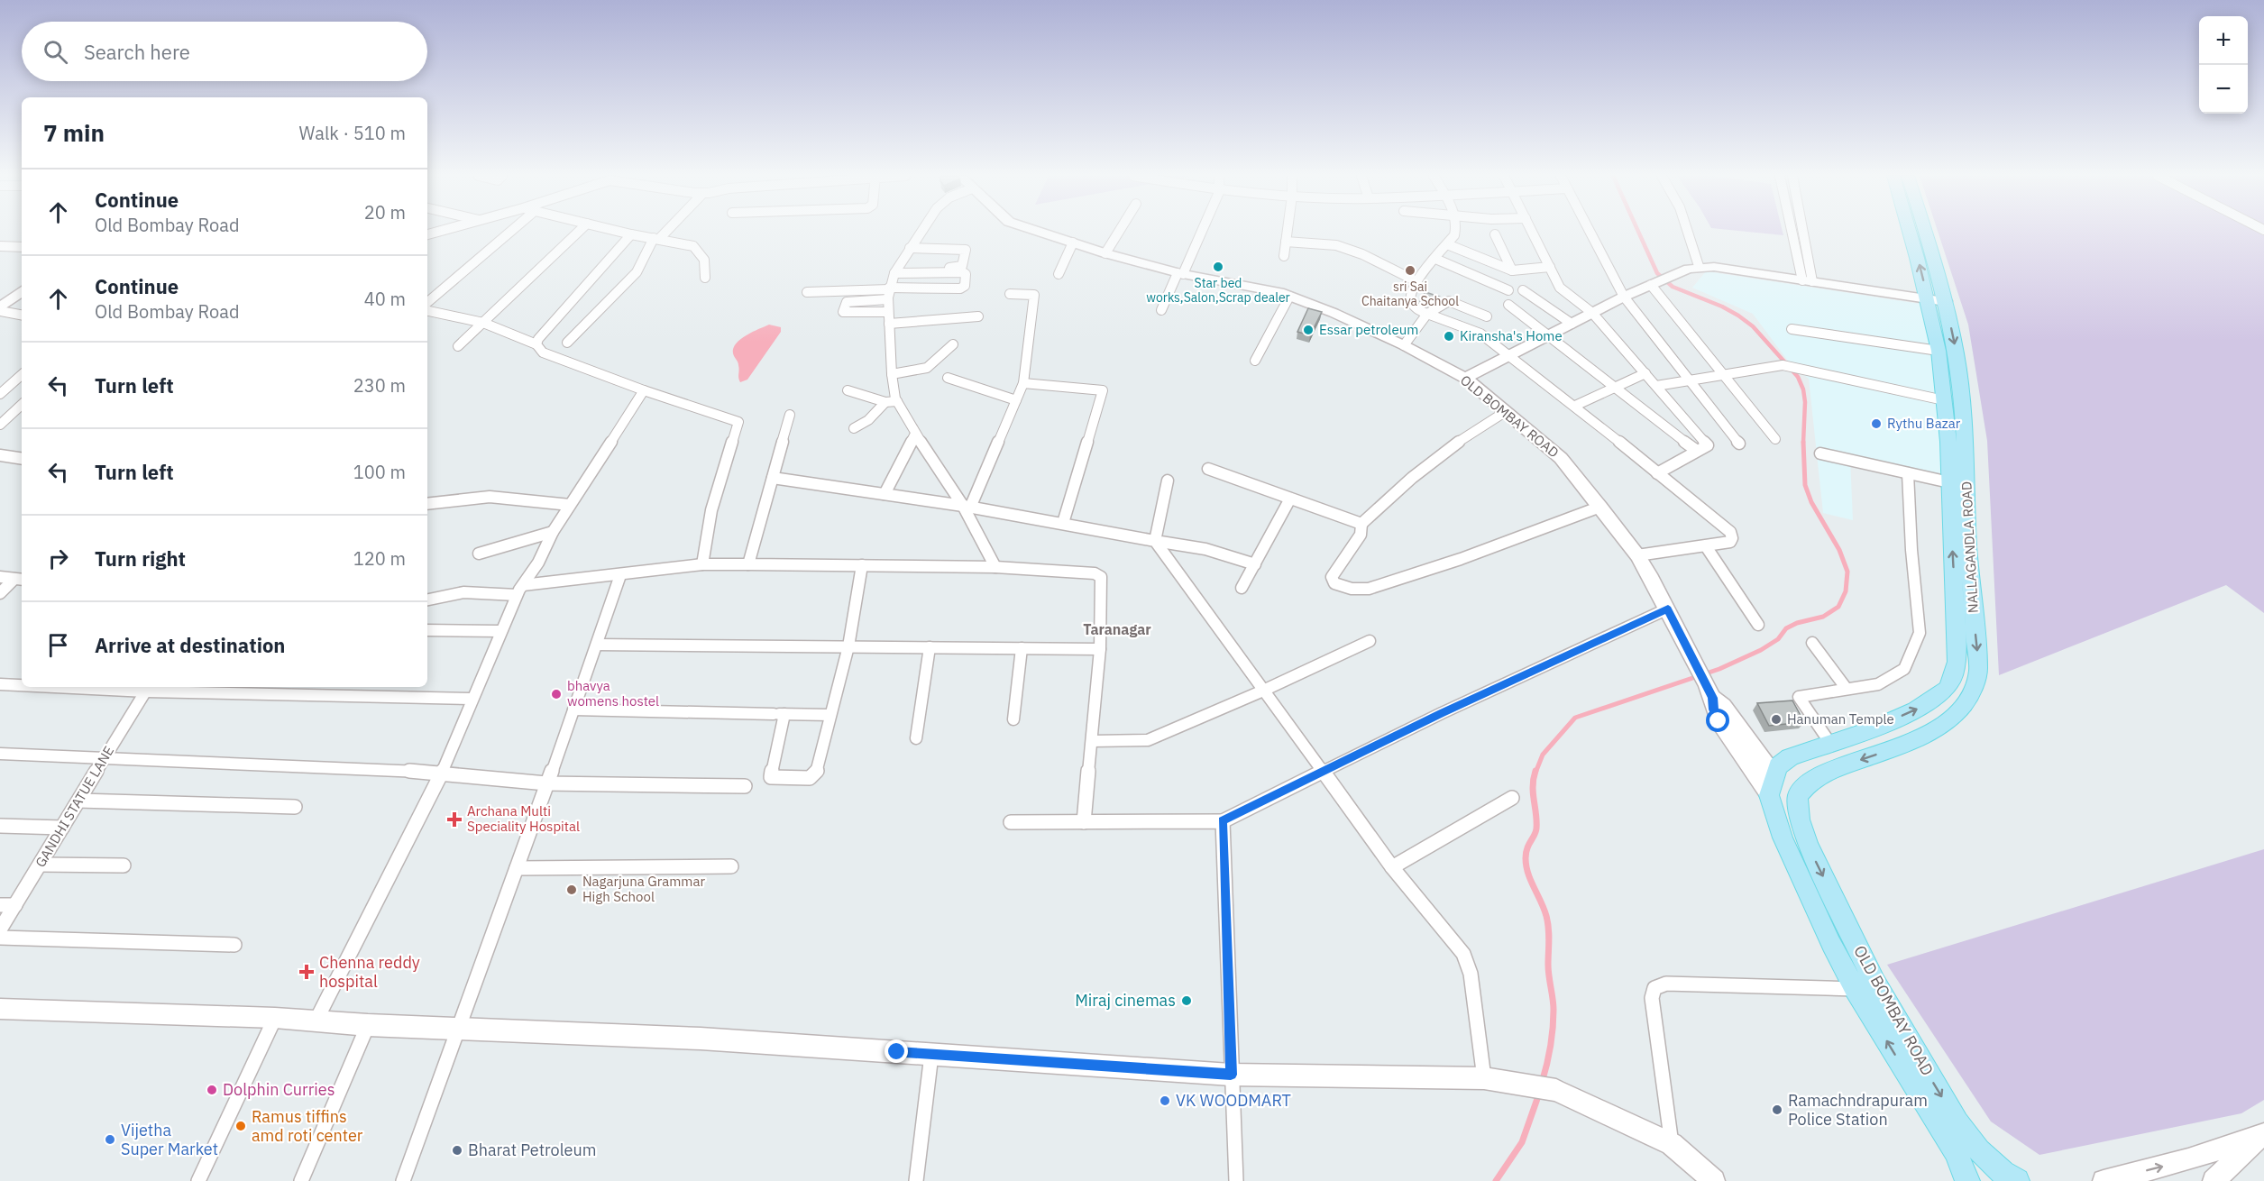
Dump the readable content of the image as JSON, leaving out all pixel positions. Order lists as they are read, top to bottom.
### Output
{
  "streets": {
    "main road": ["OLD BOMBAY ROAD", "NALLAGANDLA ROAD"],
    "street": ["GANDHI STATUE LANE"]
  },
  "crossings": [
    ["OLD BOMBAY ROAD", "NALLAGANDLA ROAD"]
  ],
  "districts": ["Taranagar"],
  "places": {
    "other": [
      "Star bed works,Salon,Scrap dealer",
      "sri Sai Chaitanya School",
      "Essar petroleum",
      "Kiransha's Home",
      "Rythu Bazar",
      "bhavya womens hostel",
      "Hanuman Temple",
      "Nagarjuna Grammar High School",
      "Miraj cinemas",
      "Dolphin Curries",
      "VK WOODMART",
      "Ramachndrapuram Police Station",
      "Ramus tiffins amd roti center",
      "Vijetha Super Market",
      "Bharat Petroleum"
    ],
    "health": ["Archana Multi Speciality Hospital", "Chenna reddy hospital"]
  },
  "page": {
    "map_buttons": ["+", "−"],
    "search": "Search here",
    "heading": ["7 min", "Walk · 510 m"],
    "list": [
      ["Continue", "Old Bombay Road", "20 m"],
      ["Continue", "Old Bombay Road", "40 m"],
      ["Turn left", "230 m"],
      ["Turn left", "100 m"],
      ["Turn right", "120 m"],
      "Arrive at destination"
    ]
  }
}
